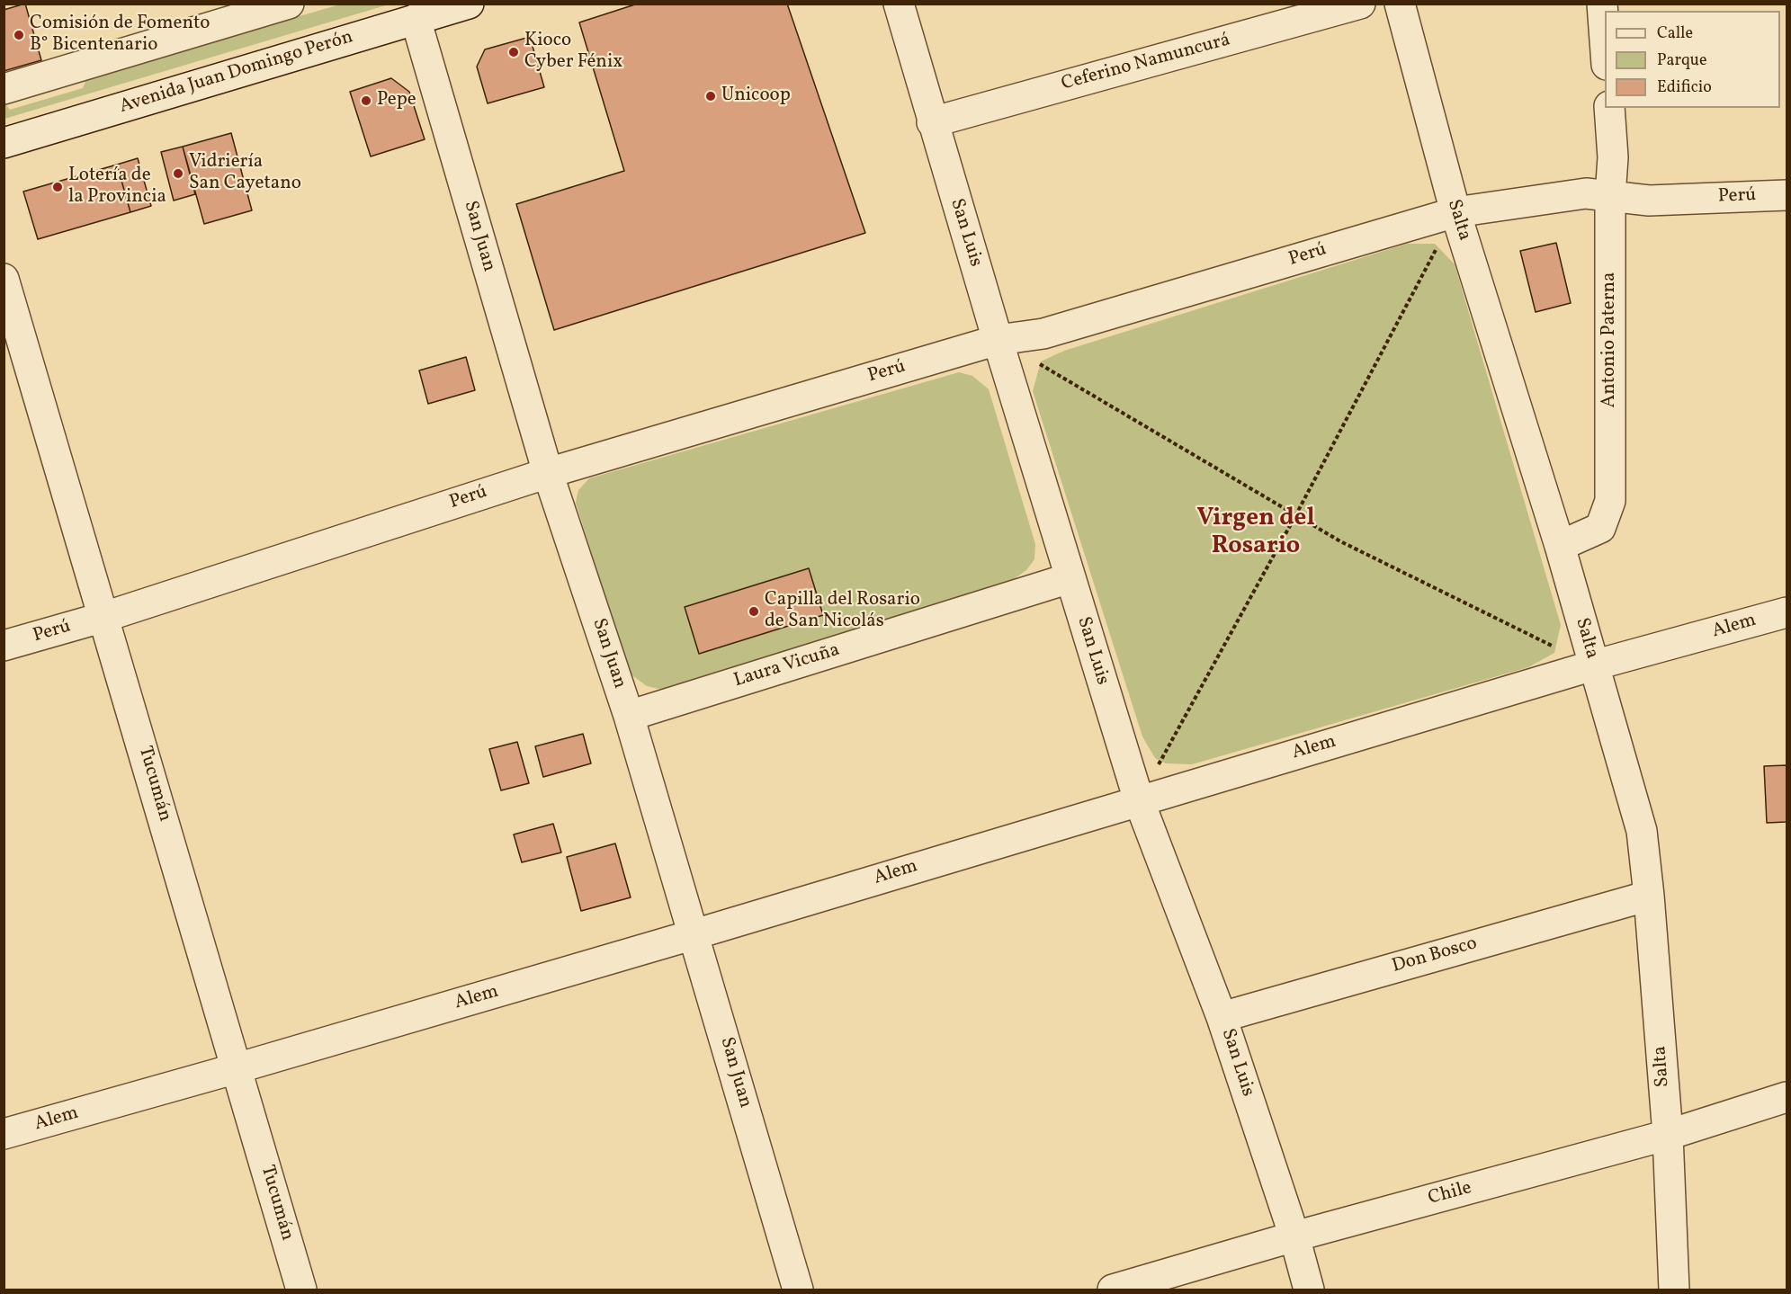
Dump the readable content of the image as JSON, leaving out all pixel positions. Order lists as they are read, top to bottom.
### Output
{
  "streets": {
    "street": [
      "Ceferino Namuncurá",
      "Avenida Juan Domingo Perón",
      "Perú",
      "Salta",
      "San Luis",
      "San Juan",
      "Antonio Paterna",
      "Alem",
      "Laura Vicuña",
      "Tucumán",
      "Don Bosco",
      "Chile"
    ]
  },
  "crossings": [
    ["Ceferino Namuncurá", "San Luis"],
    ["Avenida Juan Domingo Perón", "San Juan"],
    ["Perú", "Salta"],
    ["Perú", "San Luis"],
    ["Perú", "San Juan"],
    ["Perú", "Antonio Paterna"],
    ["Perú", "Tucumán"],
    ["Salta", "Antonio Paterna"],
    ["Salta", "Alem"],
    ["Salta", "Don Bosco"],
    ["Salta", "Chile"],
    ["San Luis", "Alem"],
    ["San Luis", "Laura Vicuña"],
    ["San Luis", "Don Bosco"],
    ["San Luis", "Chile"],
    ["San Juan", "Alem"],
    ["San Juan", "Laura Vicuña"],
    ["Alem", "Tucumán"]
  ],
  "districts": ["Virgen del Rosario"],
  "places": [
    "Comisión de Fomento B° Bicentenario",
    "Kioco Cyber Fénix",
    "Unicoop",
    "Pepe",
    "Vidriería San Cayetano",
    "Lotería de la Provincia",
    "Capilla del Rosario de San Nicolás"
  ],
  "legend": ["Calle", "Parque", "Edificio"]
}
